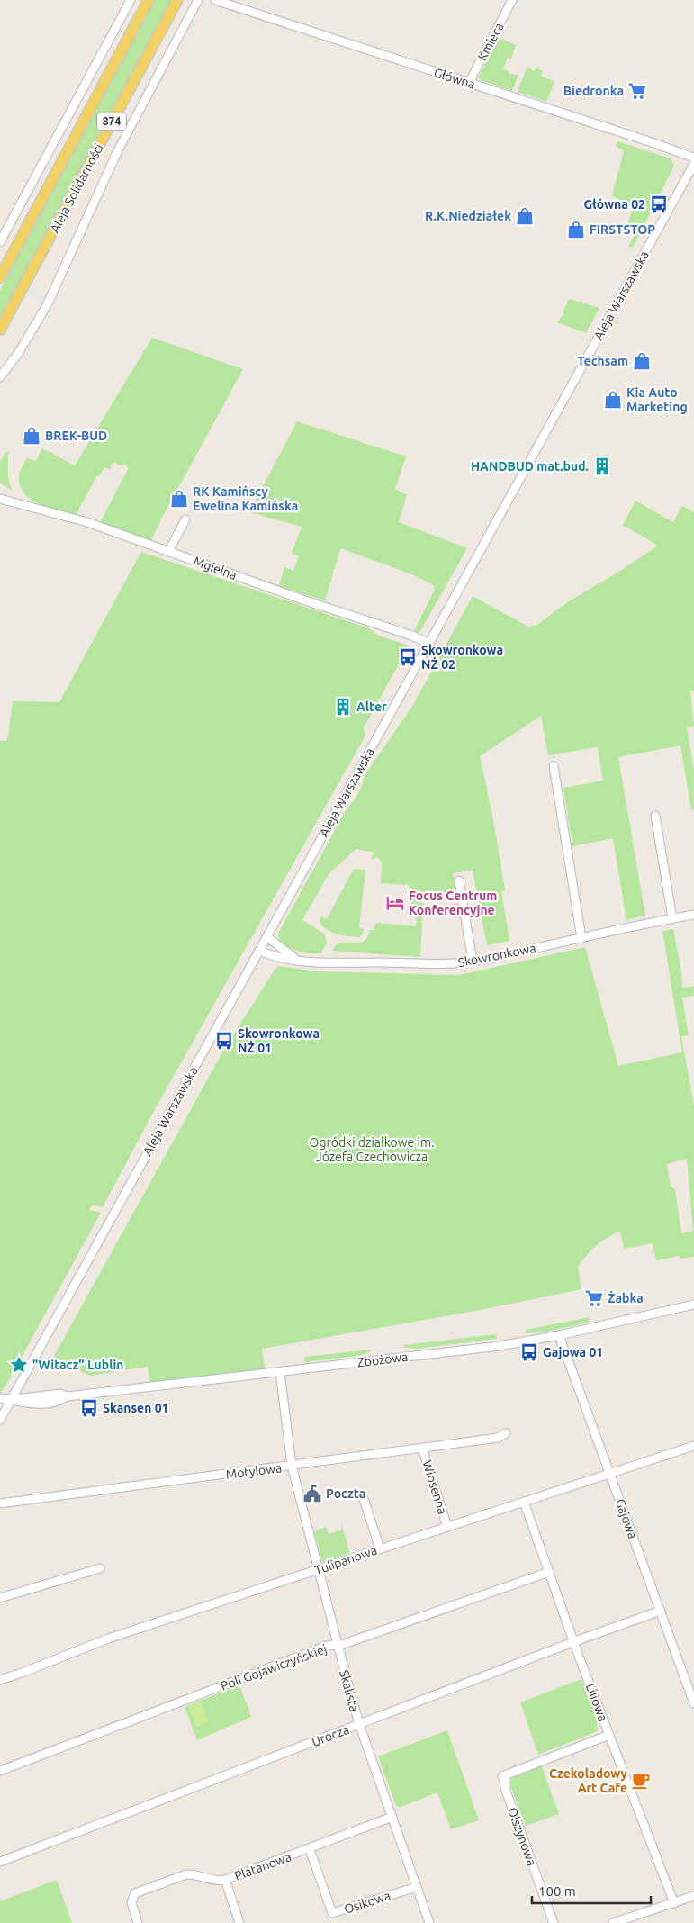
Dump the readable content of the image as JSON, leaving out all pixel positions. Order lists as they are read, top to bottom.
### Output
{
  "streets": {
    "main road": ["874", "Aleja Solidarności"],
    "street": [
      "Kmieca",
      "Główna",
      "Aleja Warszawska",
      "Mgielna",
      "Skowronkowa",
      "Zbożowa",
      "Motylowa",
      "Wiosenna",
      "Gajowa",
      "Tulipanowa",
      "Poli Gojawiczyńskiej",
      "Skalista",
      "Liliowa",
      "Urocza",
      "Olszynowa",
      "Platanowa",
      "Osikowa"
    ]
  },
  "crossings": [
    ["Kmieca", "Główna"],
    ["Aleja Warszawska", "Mgielna"],
    ["Aleja Warszawska", "Skowronkowa"],
    ["Aleja Warszawska", "Zbożowa"],
    ["Zbożowa", "Gajowa"],
    ["Zbożowa", "Skalista"],
    ["Motylowa", "Wiosenna"],
    ["Motylowa", "Skalista"],
    ["Wiosenna", "Tulipanowa"],
    ["Gajowa", "Tulipanowa"],
    ["Gajowa", "Urocza"],
    ["Tulipanowa", "Skalista"],
    ["Tulipanowa", "Liliowa"],
    ["Poli Gojawiczyńskiej", "Skalista"],
    ["Poli Gojawiczyńskiej", "Liliowa"],
    ["Skalista", "Urocza"],
    ["Skalista", "Platanowa"],
    ["Skalista", "Osikowa"],
    ["Liliowa", "Urocza"],
    ["Liliowa", "Olszynowa"],
    ["Platanowa", "Osikowa"]
  ],
  "parks": ["Ogródki działkowe im. Józefa Czechowicza"],
  "places": {
    "supermarket": ["Biedronka", "Żabka"],
    "bus stop": [
      "Główna 02",
      "Skowronkowa NŻ 02",
      "Skowronkowa NŻ 01",
      "Gajowa 01",
      "Skansen 01"
    ],
    "shop": [
      "R.K.Niedziałek",
      "FIRSTSTOP",
      "Techsam",
      "Kia Auto Marketing",
      "BREK-BUD",
      "RK Kamińscy Ewelina Kamińska"
    ],
    "building": ["HANDBUD mat.bud.", "Alter"],
    "hotel": ["Focus Centrum Konferencyjne"],
    "place": ["\"Witacz\" Lublin"],
    "public building": ["Poczta"],
    "cafe": ["Czekoladowy Art Cafe"]
  },
  "scale_bar": "100 m"
}
